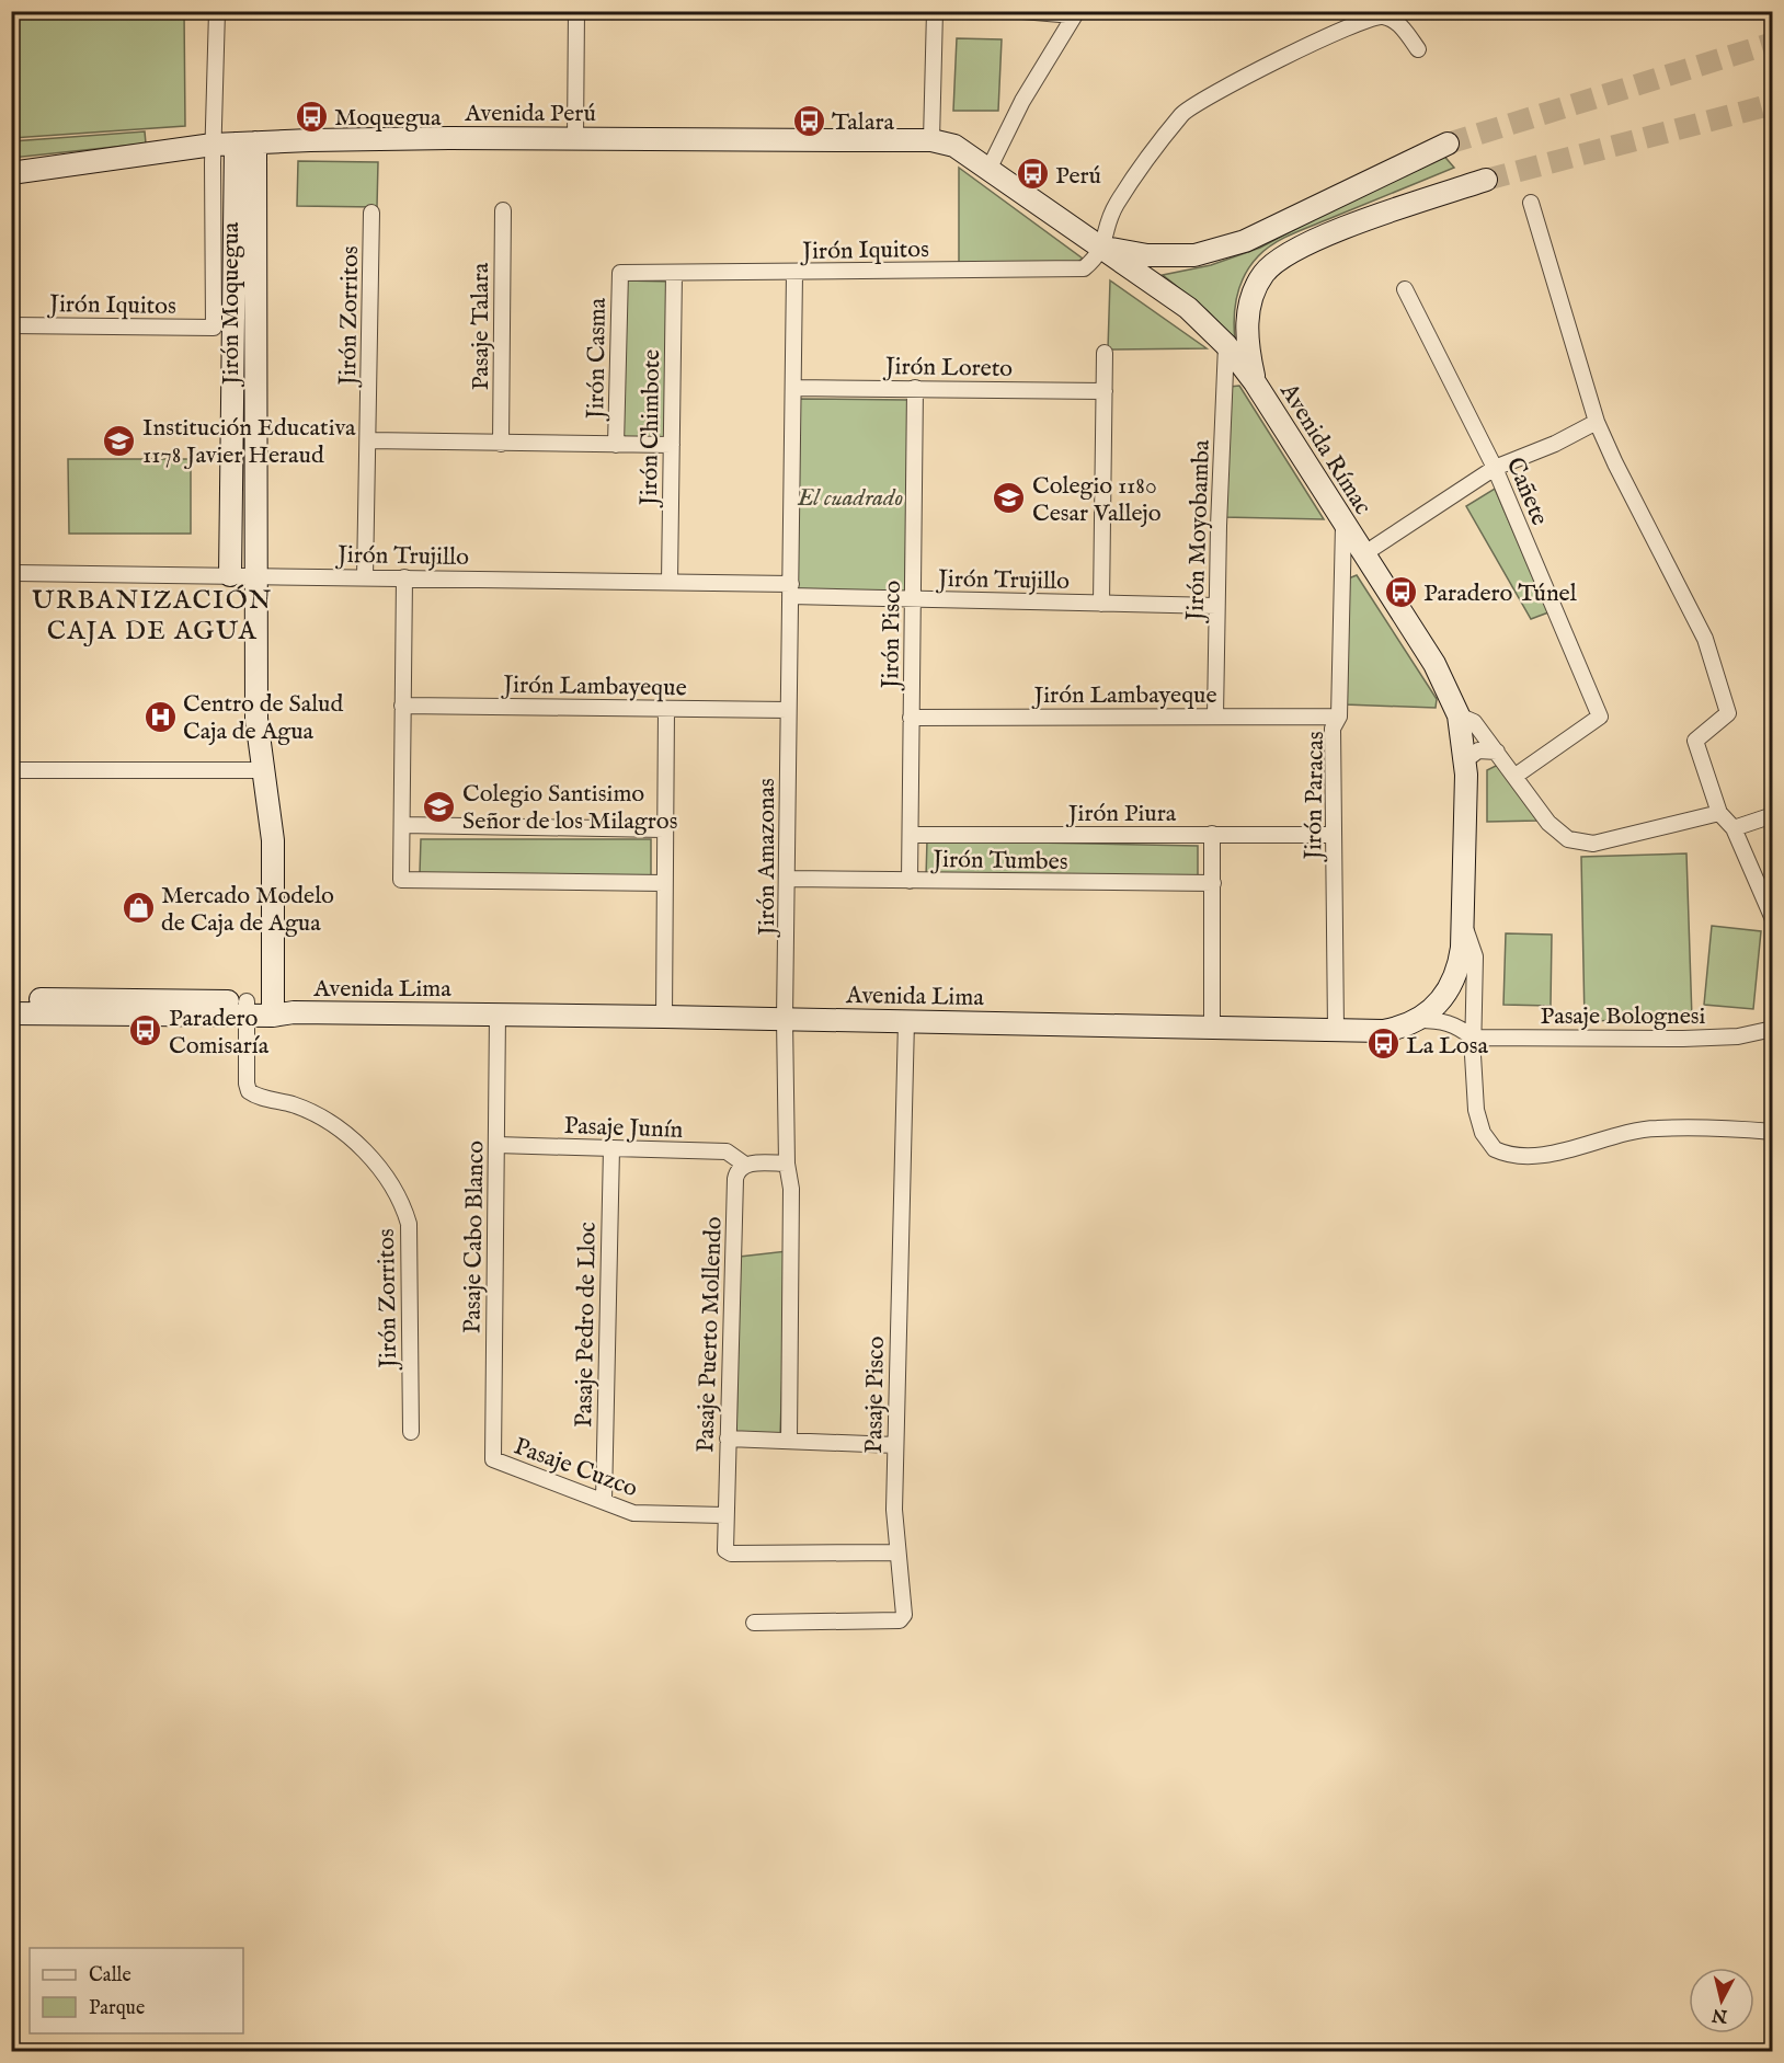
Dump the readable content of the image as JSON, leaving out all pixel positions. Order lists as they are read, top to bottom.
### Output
{
  "streets": {
    "main road": [
      "Avenida Perú",
      "Jirón Moquegua",
      "Avenida Rímac",
      "Avenida Lima"
    ],
    "street": [
      "Jirón Iquitos",
      "Jirón Zorritos",
      "Pasaje Talara",
      "Jirón Casma",
      "Jirón Loreto",
      "Jirón Chimbote",
      "Cañete",
      "Jirón Moyobamba",
      "Jirón Trujillo",
      "Jirón Pisco",
      "Jirón Lambayeque",
      "Jirón Paracas",
      "Jirón Piura",
      "Jirón Amazonas",
      "Jirón Tumbes",
      "Pasaje Bolognesi",
      "Pasaje Junín",
      "Pasaje Cabo Blanco",
      "Pasaje Pedro de Lloc",
      "Pasaje Puerto Mollendo",
      "Pasaje Pisco",
      "Pasaje Cuzco"
    ]
  },
  "crossings": [
    ["Avenida Perú", "Jirón Iquitos"],
    ["Avenida Perú", "Jirón Moquegua"],
    ["Avenida Perú", "Avenida Rímac"],
    ["Jirón Iquitos", "Jirón Casma"],
    ["Jirón Iquitos", "Jirón Chimbote"],
    ["Jirón Iquitos", "Avenida Rímac"],
    ["Jirón Iquitos", "Jirón Amazonas"],
    ["Jirón Moquegua", "Jirón Trujillo"],
    ["Jirón Moquegua", "Avenida Lima"],
    ["Jirón Zorritos", "Jirón Trujillo"],
    ["Jirón Zorritos", "Avenida Lima"],
    ["Jirón Loreto", "Jirón Pisco"],
    ["Jirón Loreto", "Jirón Amazonas"],
    ["Jirón Chimbote", "Jirón Trujillo"],
    ["Avenida Rímac", "Jirón Moyobamba"],
    ["Avenida Rímac", "Jirón Paracas"],
    ["Avenida Rímac", "Avenida Lima"],
    ["Jirón Moyobamba", "Jirón Trujillo"],
    ["Jirón Moyobamba", "Jirón Lambayeque"],
    ["Jirón Trujillo", "Jirón Pisco"],
    ["Jirón Trujillo", "Jirón Amazonas"],
    ["Jirón Pisco", "Jirón Lambayeque"],
    ["Jirón Pisco", "Jirón Piura"],
    ["Jirón Pisco", "Jirón Tumbes"],
    ["Jirón Lambayeque", "Jirón Paracas"],
    ["Jirón Lambayeque", "Jirón Amazonas"],
    ["Jirón Paracas", "Jirón Piura"],
    ["Jirón Paracas", "Avenida Lima"],
    ["Jirón Amazonas", "Jirón Tumbes"],
    ["Jirón Amazonas", "Avenida Lima"],
    ["Avenida Lima", "Pasaje Cabo Blanco"],
    ["Avenida Lima", "Pasaje Pisco"],
    ["Pasaje Junín", "Pasaje Cabo Blanco"],
    ["Pasaje Junín", "Pasaje Pedro de Lloc"],
    ["Pasaje Junín", "Pasaje Puerto Mollendo"],
    ["Pasaje Cabo Blanco", "Pasaje Cuzco"],
    ["Pasaje Pedro de Lloc", "Pasaje Cuzco"],
    ["Pasaje Puerto Mollendo", "Pasaje Pisco"],
    ["Pasaje Puerto Mollendo", "Pasaje Cuzco"]
  ],
  "districts": ["URBANIZACIÓN CAJA DE AGUA"],
  "parks": ["El cuadrado"],
  "places": {
    "bus stop": [
      "Moquegua",
      "Talara",
      "Perú",
      "Paradero Túnel",
      "Paradero Comisaría",
      "La Losa"
    ],
    "school or university": ["Institución Educativa 1178 Javier Heraud", "Colegio 1180 Cesar Vallejo", "Colegio Santisimo Señor de los Milagros"],
    "hospital": ["Centro de Salud Caja de Agua"],
    "shop": ["Mercado Modelo de Caja de Agua"]
  },
  "legend": ["Calle", "Parque"],
  "north": "bottom"
}
